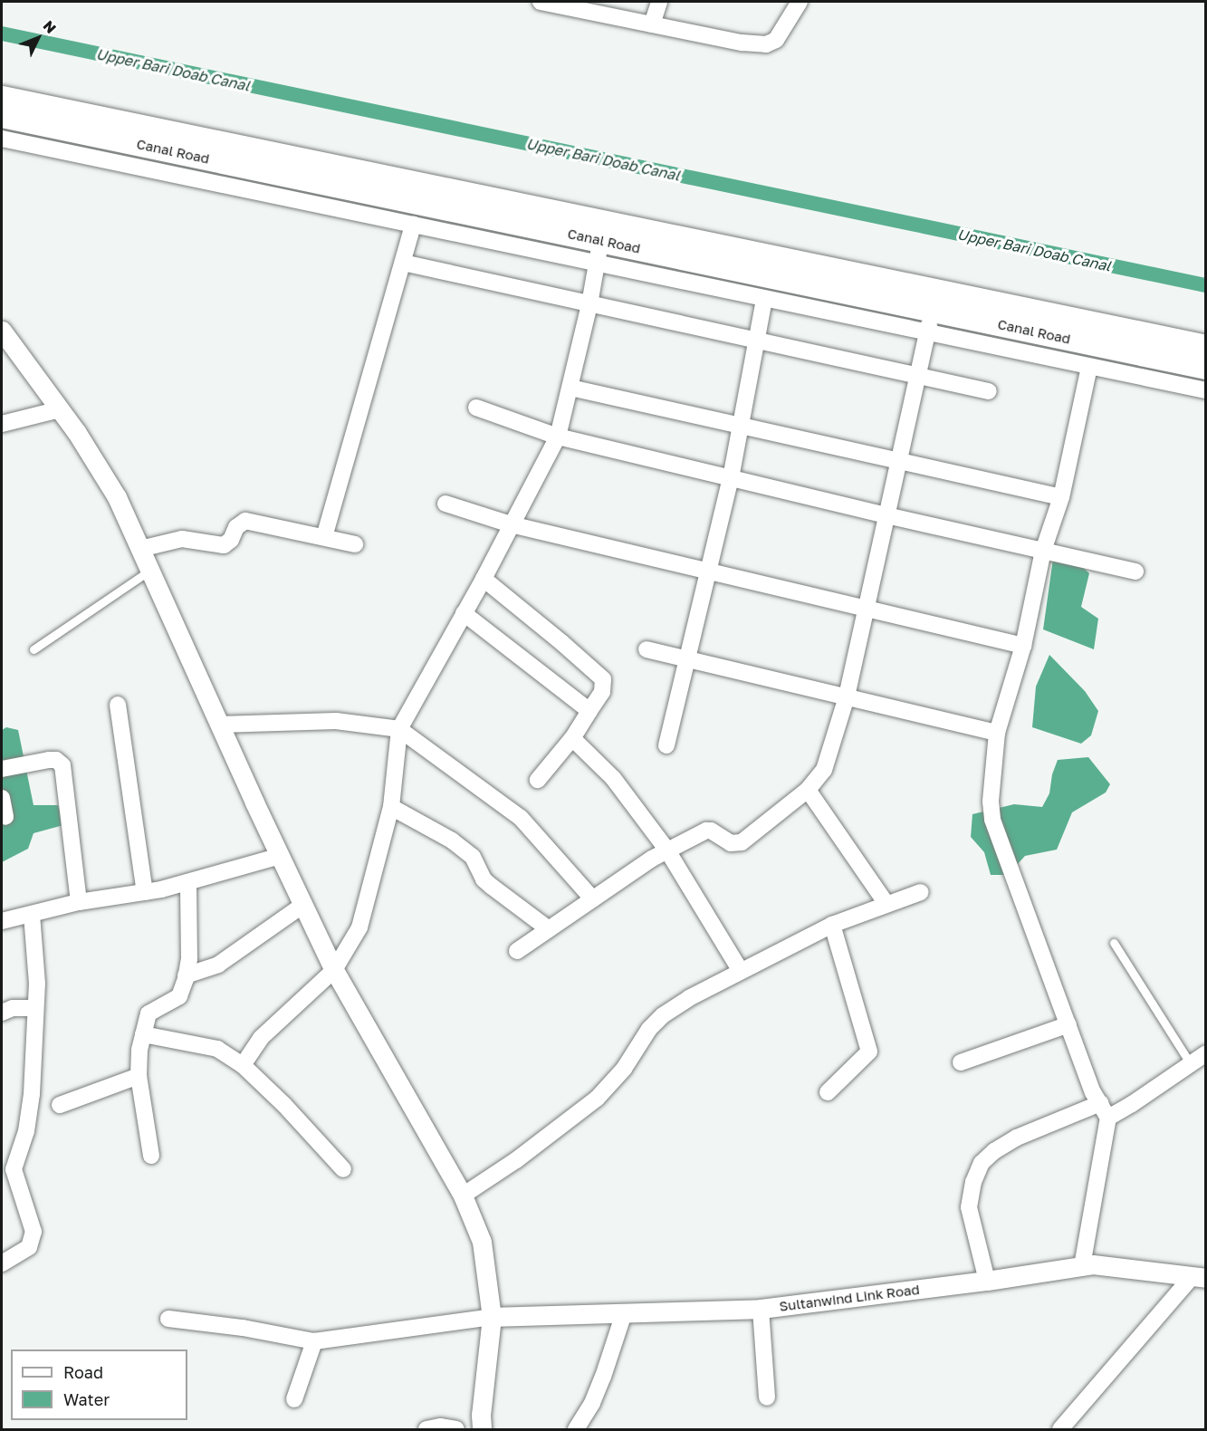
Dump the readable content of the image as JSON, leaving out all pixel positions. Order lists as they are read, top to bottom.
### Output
{
  "streets": {
    "main road": ["Canal Road"],
    "street": ["Sultanwind Link Road"]
  },
  "water": ["Upper Bari Doab Canal"],
  "legend": ["Road", "Water"],
  "north": "top right"
}
